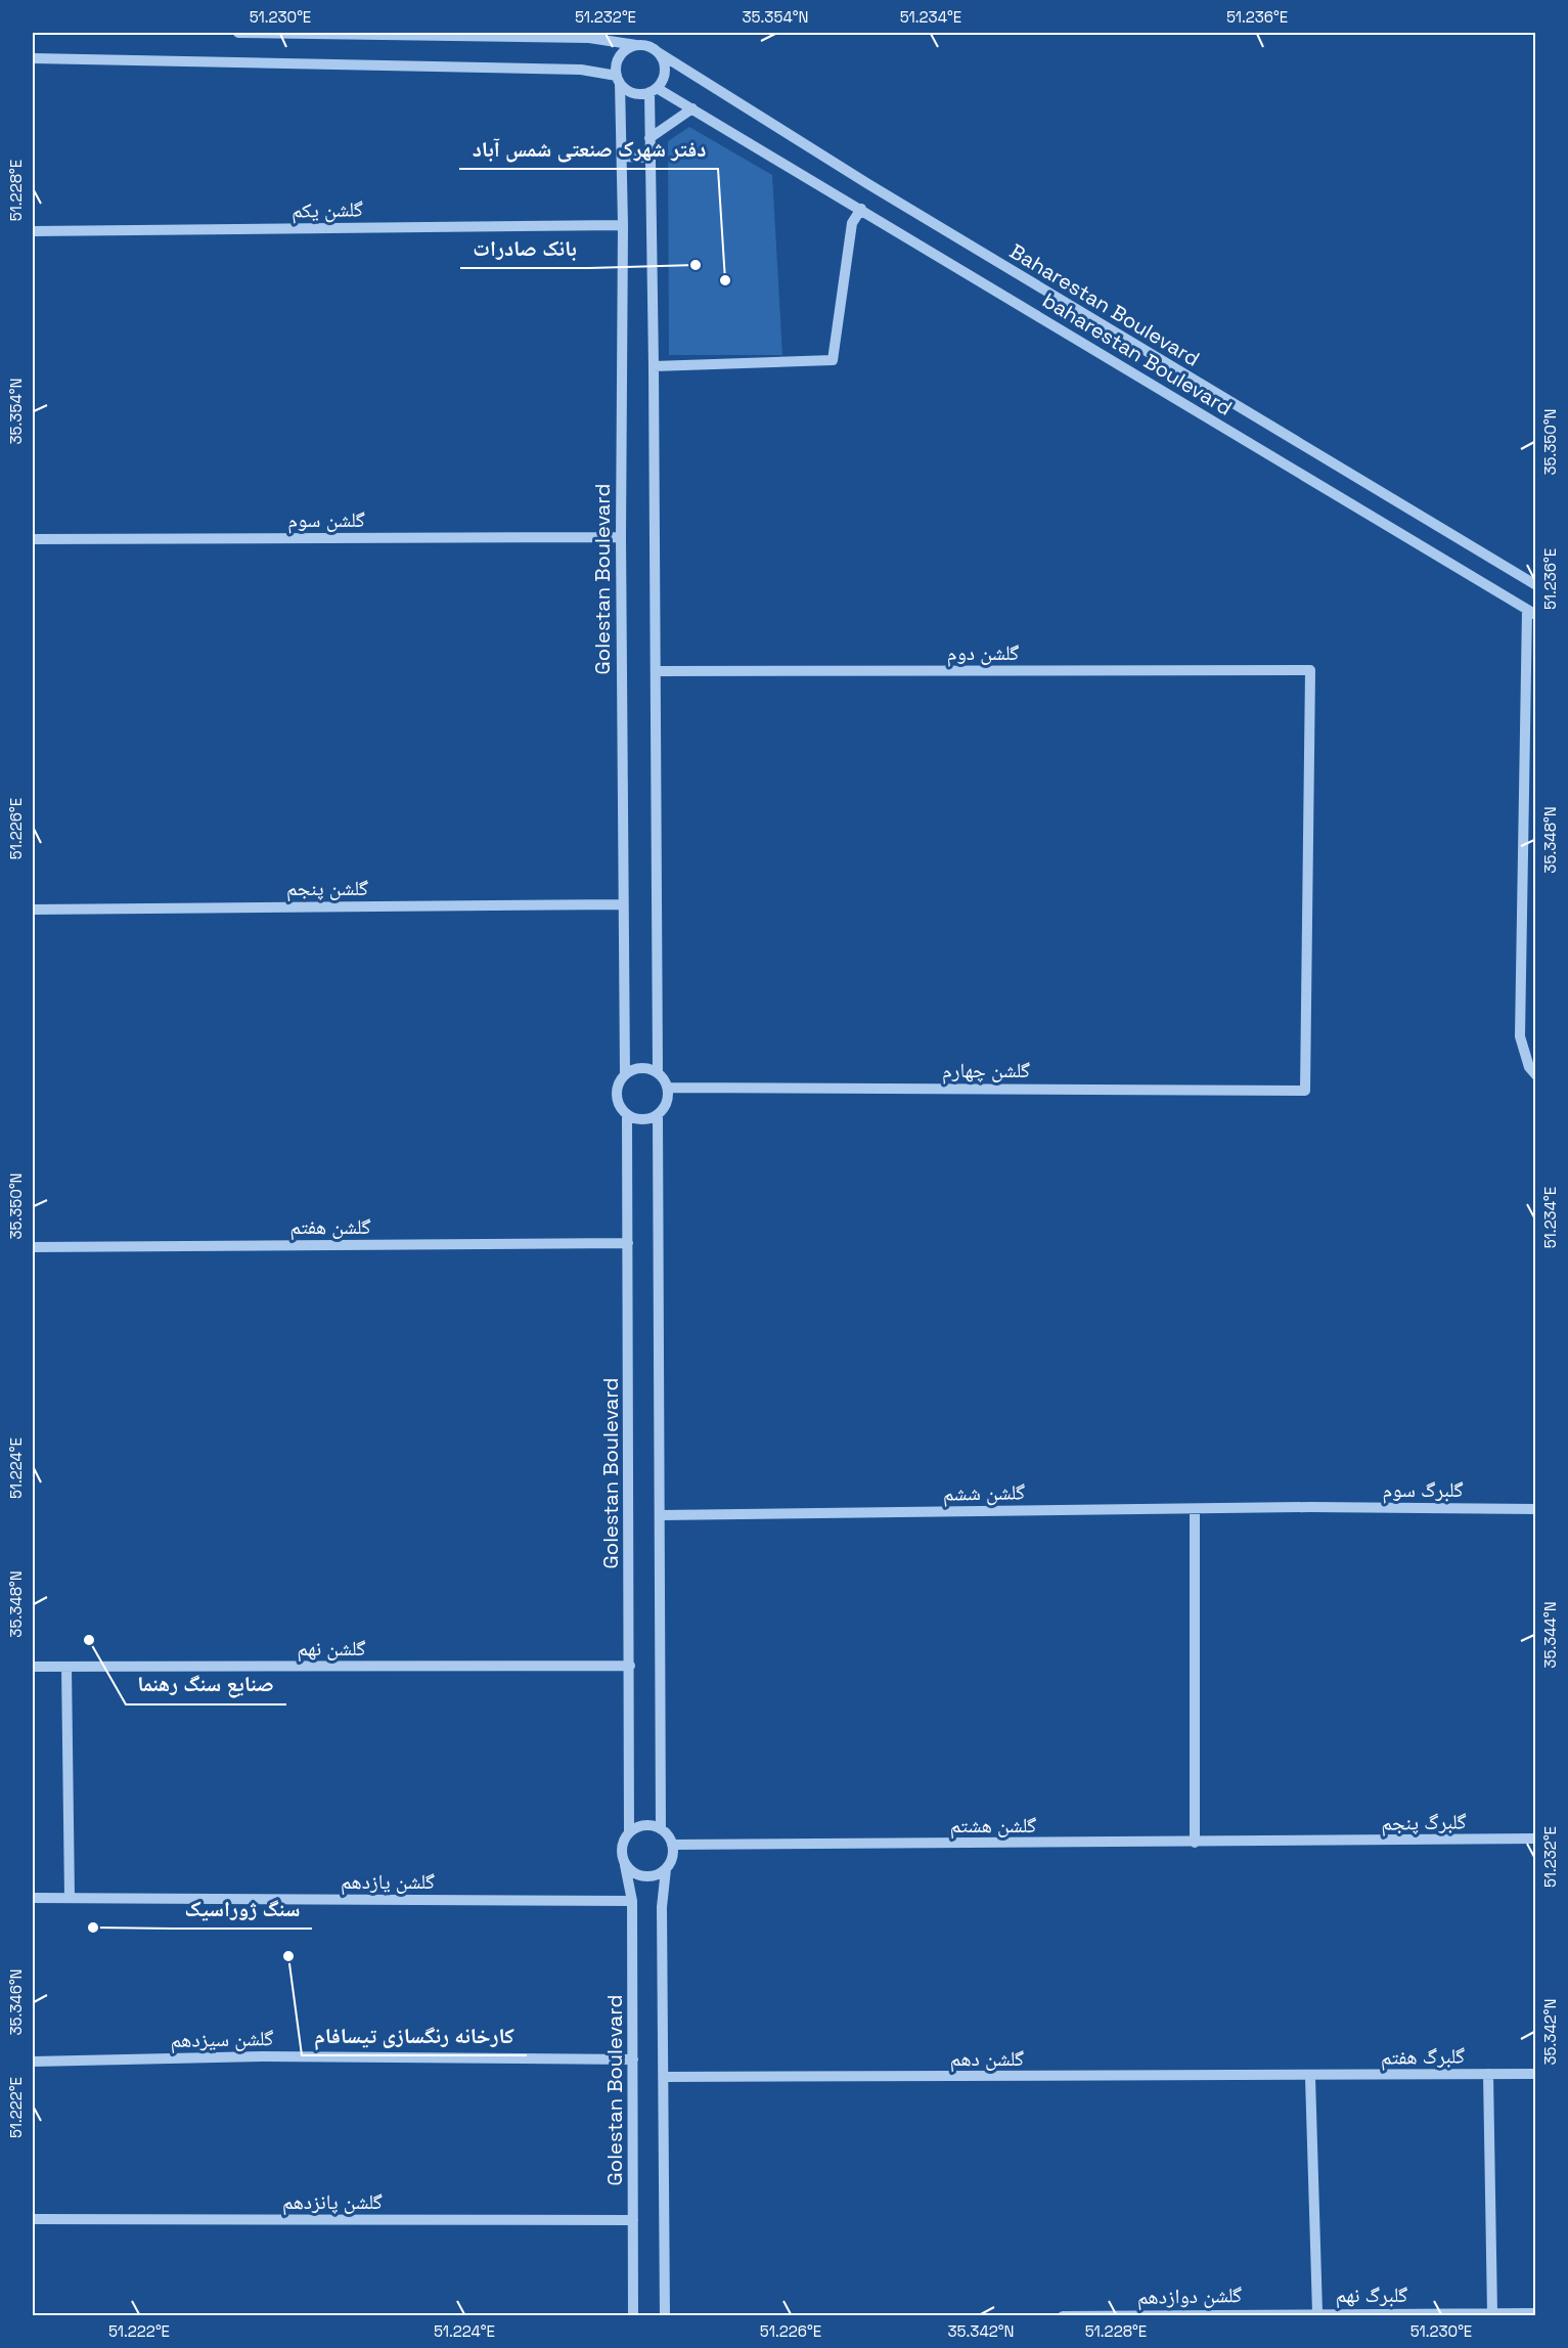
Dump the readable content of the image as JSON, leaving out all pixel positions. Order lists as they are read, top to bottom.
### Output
{
  "streets": {
    "street": [
      "گلشن یکم",
      "Baharestan Boulevard",
      "baharestan Boulevard",
      "گلشن سوم",
      "Golestan Boulevard",
      "گلشن دوم",
      "گلشن پنجم",
      "گلشن چهارم",
      "گلشن هفتم",
      "گلبرگ سوم",
      "گلشن ششم",
      "گلشن نهم",
      "گلبرگ پنجم",
      "گلشن هشتم",
      "گلشن یازدهم",
      "گلشن سیزدهم",
      "گلبرگ هفتم",
      "گلشن دهم",
      "گلشن پانزدهم",
      "گلبرگ نهم",
      "گلشن دوازدهم"
    ]
  },
  "crossings": [
    ["گلشن یکم", "Golestan Boulevard"],
    ["Baharestan Boulevard", "baharestan Boulevard"],
    ["Baharestan Boulevard", "Golestan Boulevard"],
    ["baharestan Boulevard", "Golestan Boulevard"],
    ["گلشن سوم", "Golestan Boulevard"],
    ["Golestan Boulevard", "گلشن پنجم"],
    ["Golestan Boulevard", "گلشن چهارم"],
    ["Golestan Boulevard", "گلشن هفتم"],
    ["Golestan Boulevard", "گلشن نهم"],
    ["Golestan Boulevard", "گلشن هشتم"],
    ["Golestan Boulevard", "گلشن یازدهم"],
    ["Golestan Boulevard", "گلشن سیزدهم"],
    ["Golestan Boulevard", "گلشن پانزدهم"],
    ["گلشن دوم", "گلشن چهارم"],
    ["گلبرگ سوم", "گلشن ششم"],
    ["گلبرگ پنجم", "گلشن هشتم"],
    ["گلبرگ هفتم", "گلشن دهم"],
    ["گلبرگ نهم", "گلشن دوازدهم"]
  ],
  "places": [
    "بانک صادرات",
    "دفتر شهرک صنعتی شمس آباد",
    "صنایع سنگ رهنما",
    "سنگ ژوراسیک",
    "کارخانه رنگسازی تیسافام"
  ],
  "coordinates": [
    "51.230°E",
    "51.232°E",
    "35.354°N",
    "51.234°E",
    "51.236°E",
    "51.228°E",
    "35.350°N",
    "51.226°E",
    "35.348°N",
    "51.224°E",
    "35.344°N",
    "35.346°N",
    "35.342°N",
    "51.222°E"
  ]
}
